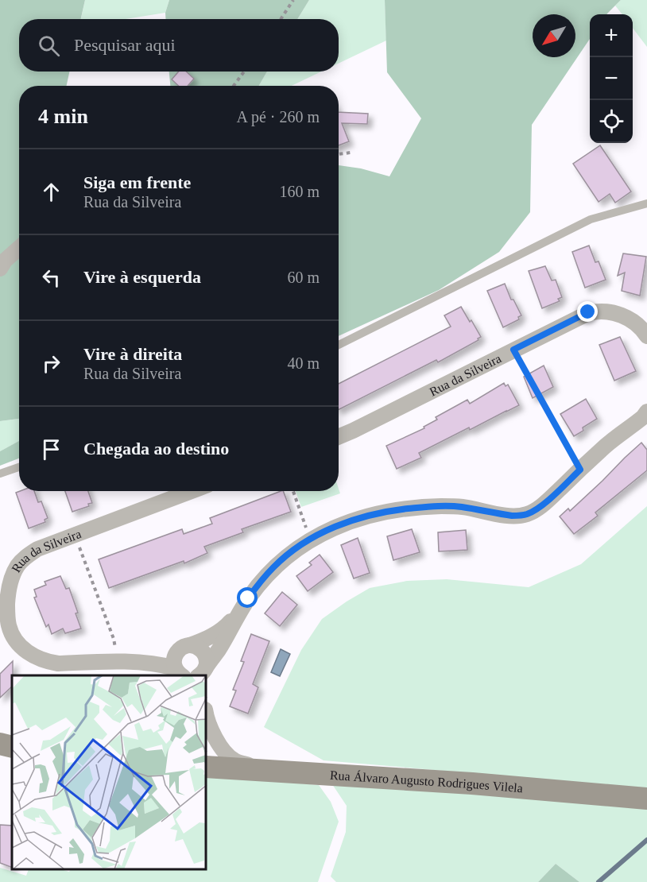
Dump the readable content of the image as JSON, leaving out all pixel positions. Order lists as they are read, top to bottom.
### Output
{
  "streets": {
    "main road": ["Rua Álvaro Augusto Rodrigues Vilela"],
    "street": ["Rua da Silveira"]
  },
  "north": "bottom left",
  "page": {
    "map_buttons": ["+", "−"],
    "search": "Pesquisar aqui",
    "heading": ["4 min", "A pé · 260 m"],
    "list": [
      ["Siga em frente", "Rua da Silveira", "160 m"],
      ["Vire à esquerda", "60 m"],
      ["Vire à direita", "Rua da Silveira", "40 m"],
      "Chegada ao destino"
    ]
  }
}
